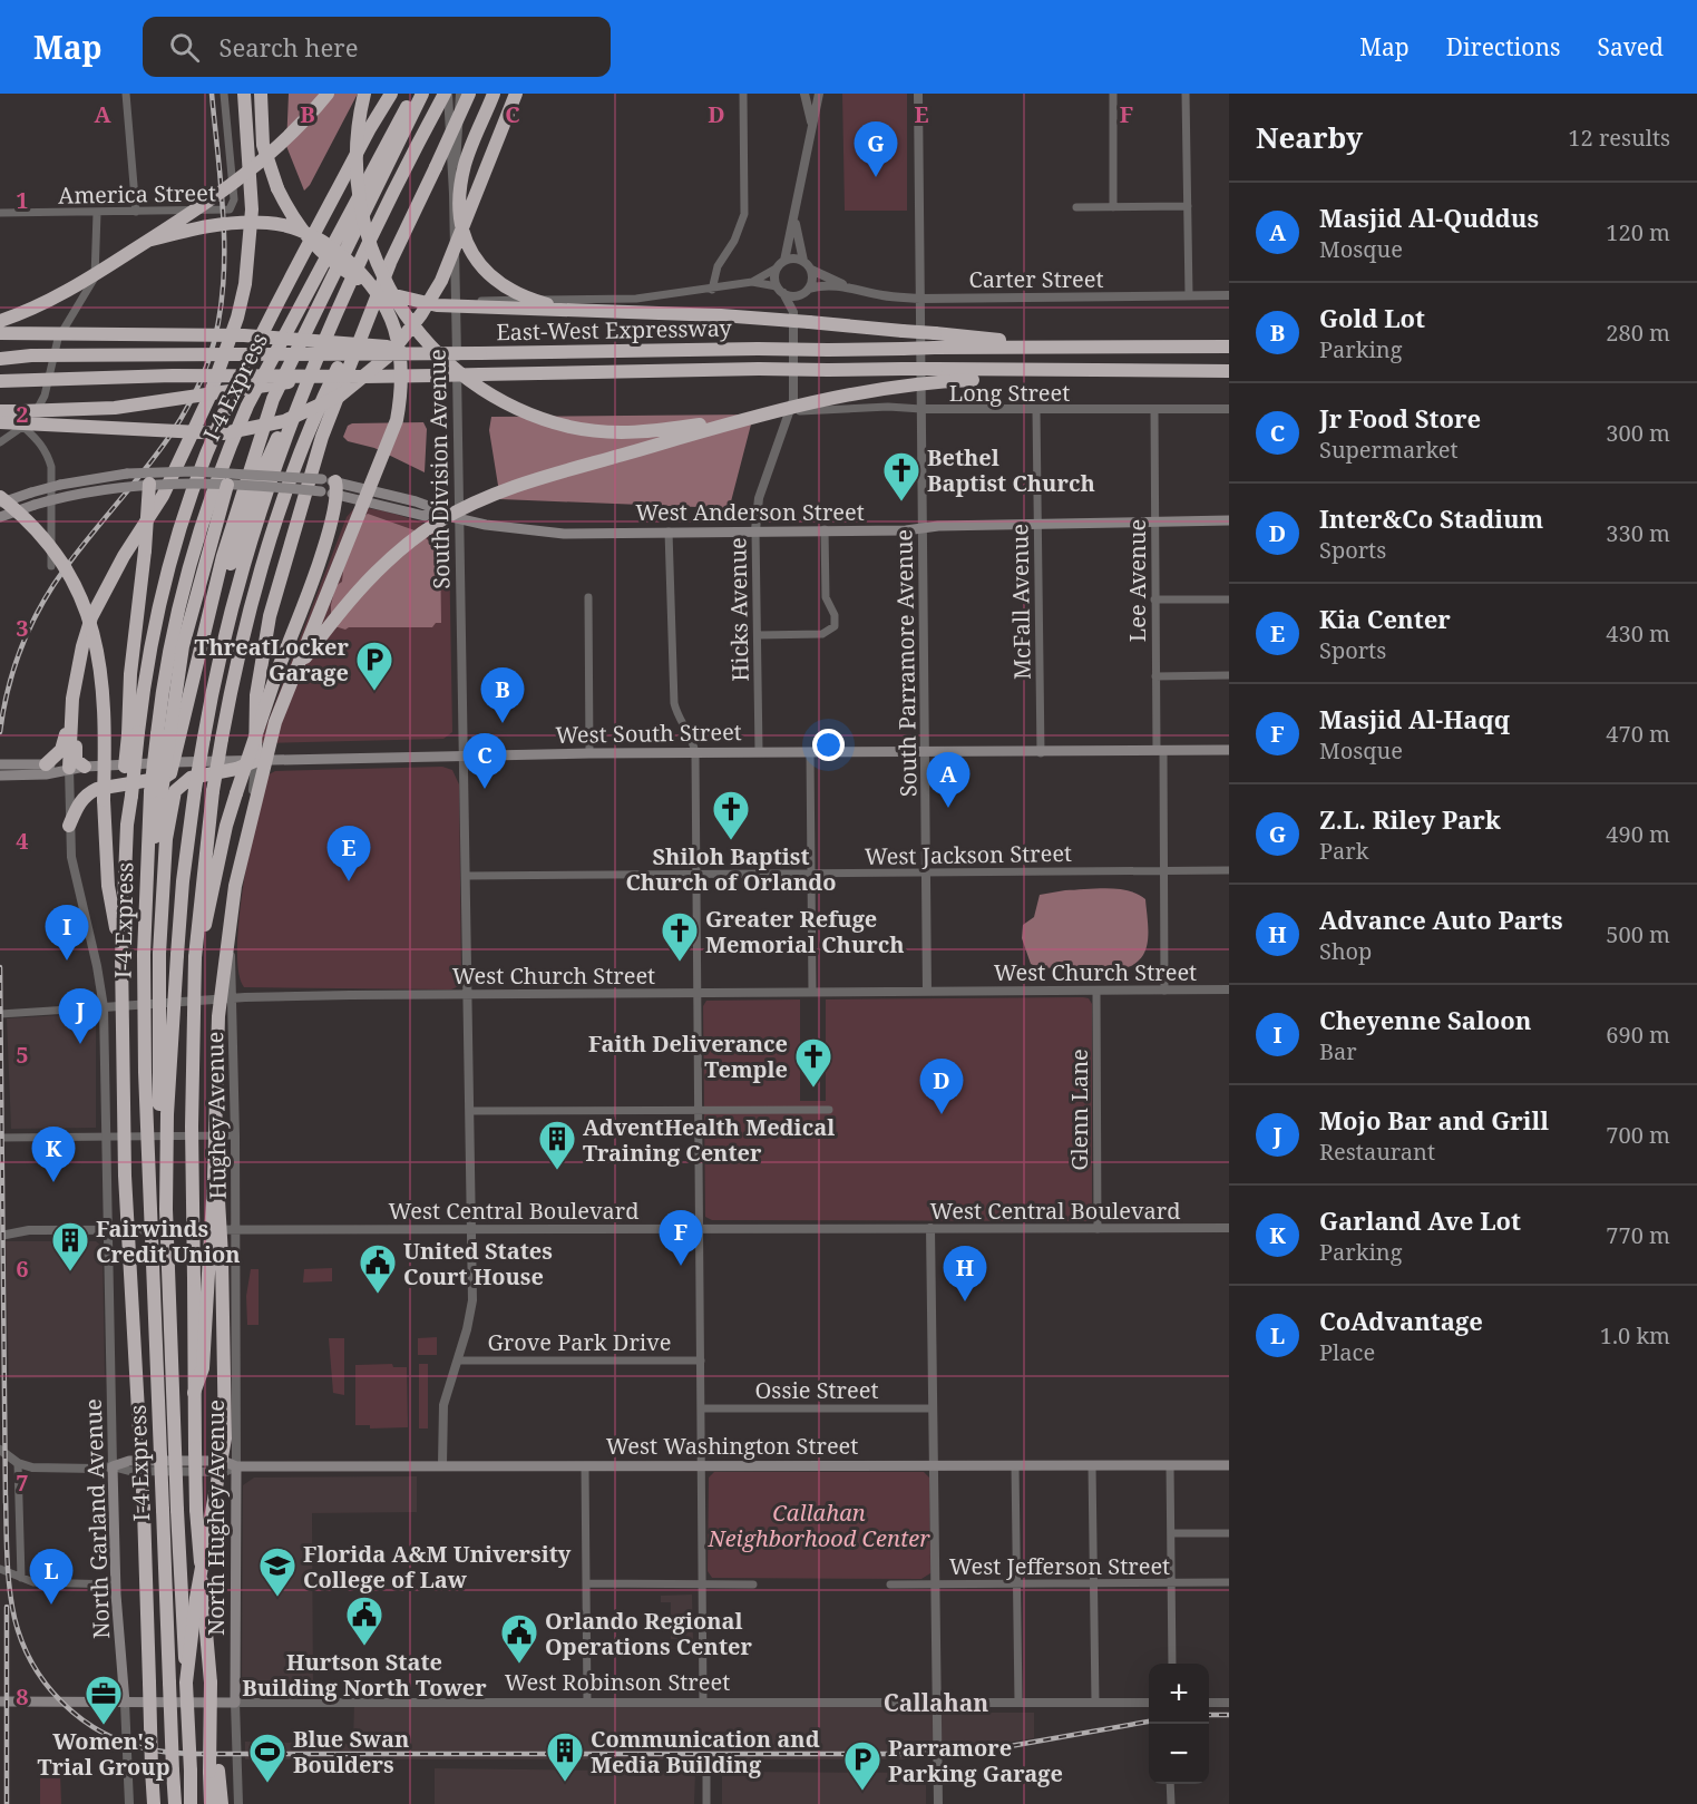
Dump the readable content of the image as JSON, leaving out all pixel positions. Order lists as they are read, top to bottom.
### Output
{
  "streets": {
    "highway": ["East-West Expressway", "I-4 Express"],
    "main road": [
      "West Anderson Street",
      "West South Street",
      "West Washington Street",
      "North Hughey Avenue",
      "North Garland Avenue",
      "West Robinson Street"
    ],
    "street": [
      "America Street",
      "Carter Street",
      "Long Street",
      "South Division Avenue",
      "Lee Avenue",
      "McFall Avenue",
      "Hicks Avenue",
      "South Parramore Avenue",
      "West Jackson Street",
      "West Church Street",
      "Glenn Lane",
      "Hughey Avenue",
      "West Central Boulevard",
      "Grove Park Drive",
      "Ossie Street",
      "West Jefferson Street"
    ]
  },
  "crossings": [
    ["Carter Street", "Hicks Avenue"],
    ["Carter Street", "South Parramore Avenue"],
    ["I-4 Express", "South Division Avenue"],
    ["Long Street", "Lee Avenue"],
    ["Long Street", "McFall Avenue"],
    ["Long Street", "Hicks Avenue"],
    ["Long Street", "South Parramore Avenue"],
    ["South Division Avenue", "West Anderson Street"],
    ["South Division Avenue", "West South Street"],
    ["West Anderson Street", "Lee Avenue"],
    ["West Anderson Street", "McFall Avenue"],
    ["West Anderson Street", "Hicks Avenue"],
    ["West Anderson Street", "South Parramore Avenue"],
    ["Lee Avenue", "West South Street"],
    ["Lee Avenue", "West Jackson Street"],
    ["Lee Avenue", "West Church Street"],
    ["McFall Avenue", "West South Street"],
    ["Hicks Avenue", "West South Street"],
    ["South Parramore Avenue", "West South Street"],
    ["South Parramore Avenue", "West Jackson Street"],
    ["South Parramore Avenue", "West Church Street"],
    ["West South Street", "Hughey Avenue"],
    ["West South Street", "North Garland Avenue"],
    ["West Church Street", "Glenn Lane"],
    ["West Church Street", "Hughey Avenue"],
    ["West Church Street", "North Garland Avenue"],
    ["Glenn Lane", "West Central Boulevard"],
    ["Hughey Avenue", "West Central Boulevard"],
    ["Hughey Avenue", "North Hughey Avenue"],
    ["West Central Boulevard", "North Hughey Avenue"],
    ["West Central Boulevard", "North Garland Avenue"],
    ["West Washington Street", "North Hughey Avenue"],
    ["West Washington Street", "North Garland Avenue"],
    ["North Hughey Avenue", "West Robinson Street"],
    ["North Garland Avenue", "West Robinson Street"]
  ],
  "districts": ["Callahan"],
  "parks": ["Callahan Neighborhood Center"],
  "places": {
    "church": [
      "Bethel Baptist Church",
      "Shiloh Baptist Church of Orlando",
      "Greater Refuge Memorial Church",
      "Faith Deliverance Temple"
    ],
    "parking": ["ThreatLocker Garage", "Parramore Parking Garage"],
    "building": ["AdventHealth Medical Training Center", "Fairwinds Credit Union", "Communication and Media Building"],
    "public building": ["United States Court House", "Hurtson State Building North Tower", "Orlando Regional Operations Center"],
    "school or university": ["Florida A&M University College of Law"],
    "office": ["Women's Trial Group"],
    "sports": ["Blue Swan Boulders"]
  },
  "page": {
    "header": "Map",
    "search": "Search here",
    "nav": ["Map", "Directions", "Saved"],
    "heading": ["Nearby", "12 results"],
    "pins": [
      "G",
      "B",
      "C",
      "A",
      "E",
      "I",
      "J",
      "D",
      "K",
      "F",
      "H",
      "L"
    ],
    "list": [
      {
        "mark": "A",
        "name": "Masjid Al-Quddus",
        "note": "Mosque",
        "value": "120 m"
      },
      {
        "mark": "B",
        "name": "Gold Lot",
        "note": "Parking",
        "value": "280 m"
      },
      {
        "mark": "C",
        "name": "Jr Food Store",
        "note": "Supermarket",
        "value": "300 m"
      },
      {
        "mark": "D",
        "name": "Inter&Co Stadium",
        "note": "Sports",
        "value": "330 m"
      },
      {
        "mark": "E",
        "name": "Kia Center",
        "note": "Sports",
        "value": "430 m"
      },
      {
        "mark": "F",
        "name": "Masjid Al-Haqq",
        "note": "Mosque",
        "value": "470 m"
      },
      {
        "mark": "G",
        "name": "Z.L. Riley Park",
        "note": "Park",
        "value": "490 m"
      },
      {
        "mark": "H",
        "name": "Advance Auto Parts",
        "note": "Shop",
        "value": "500 m"
      },
      {
        "mark": "I",
        "name": "Cheyenne Saloon",
        "note": "Bar",
        "value": "690 m"
      },
      {
        "mark": "J",
        "name": "Mojo Bar and Grill",
        "note": "Restaurant",
        "value": "700 m"
      },
      {
        "mark": "K",
        "name": "Garland Ave Lot",
        "note": "Parking",
        "value": "770 m"
      },
      {
        "mark": "L",
        "name": "CoAdvantage",
        "note": "Place",
        "value": "1.0 km"
      }
    ],
    "map_buttons": ["+", "−"]
  },
  "grid": {
    "columns": [
      "A",
      "B",
      "C",
      "D",
      "E",
      "F"
    ],
    "rows": [
      "1",
      "2",
      "3",
      "4",
      "5",
      "6",
      "7",
      "8"
    ]
  }
}
